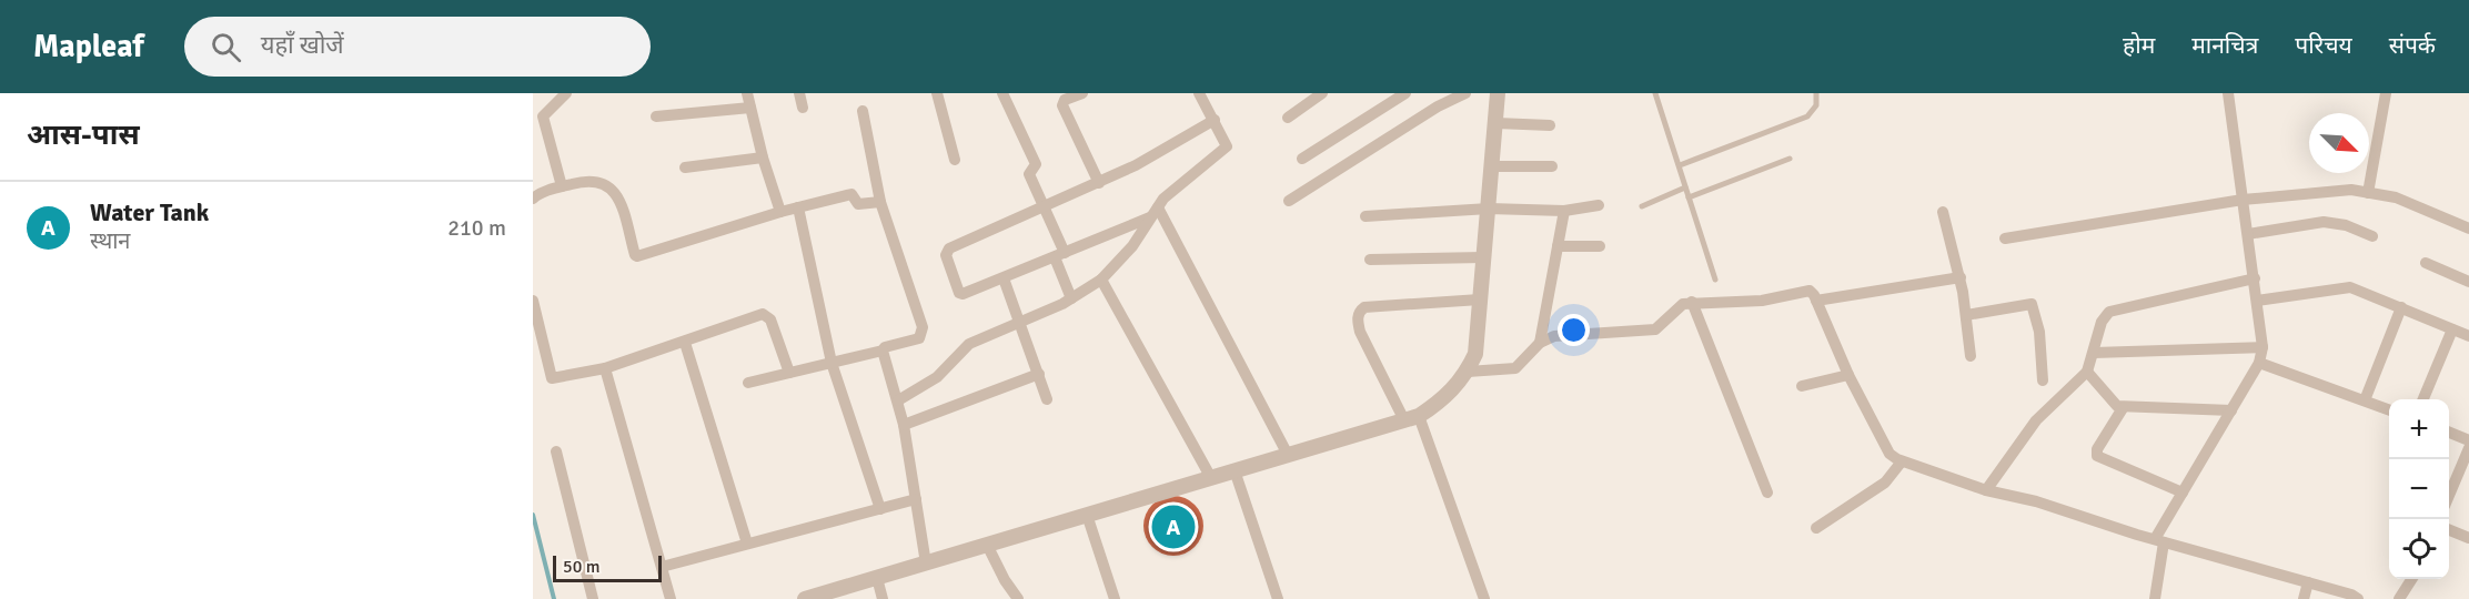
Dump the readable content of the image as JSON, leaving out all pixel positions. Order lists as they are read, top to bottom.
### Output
{
  "scale_bar": "50 m",
  "north": "bottom right",
  "page": {
    "header": "Mapleaf",
    "search": "यहाँ खोजें",
    "nav": [
      "होम",
      "मानचित्र",
      "परिचय",
      "संपर्क"
    ],
    "heading": "आस-पास",
    "list": [
      {
        "mark": "A",
        "name": "Water Tank",
        "note": "स्थान",
        "value": "210 m"
      }
    ],
    "map_buttons": ["+", "−"],
    "pins": "A",
    "scale": "50 m"
  }
}
